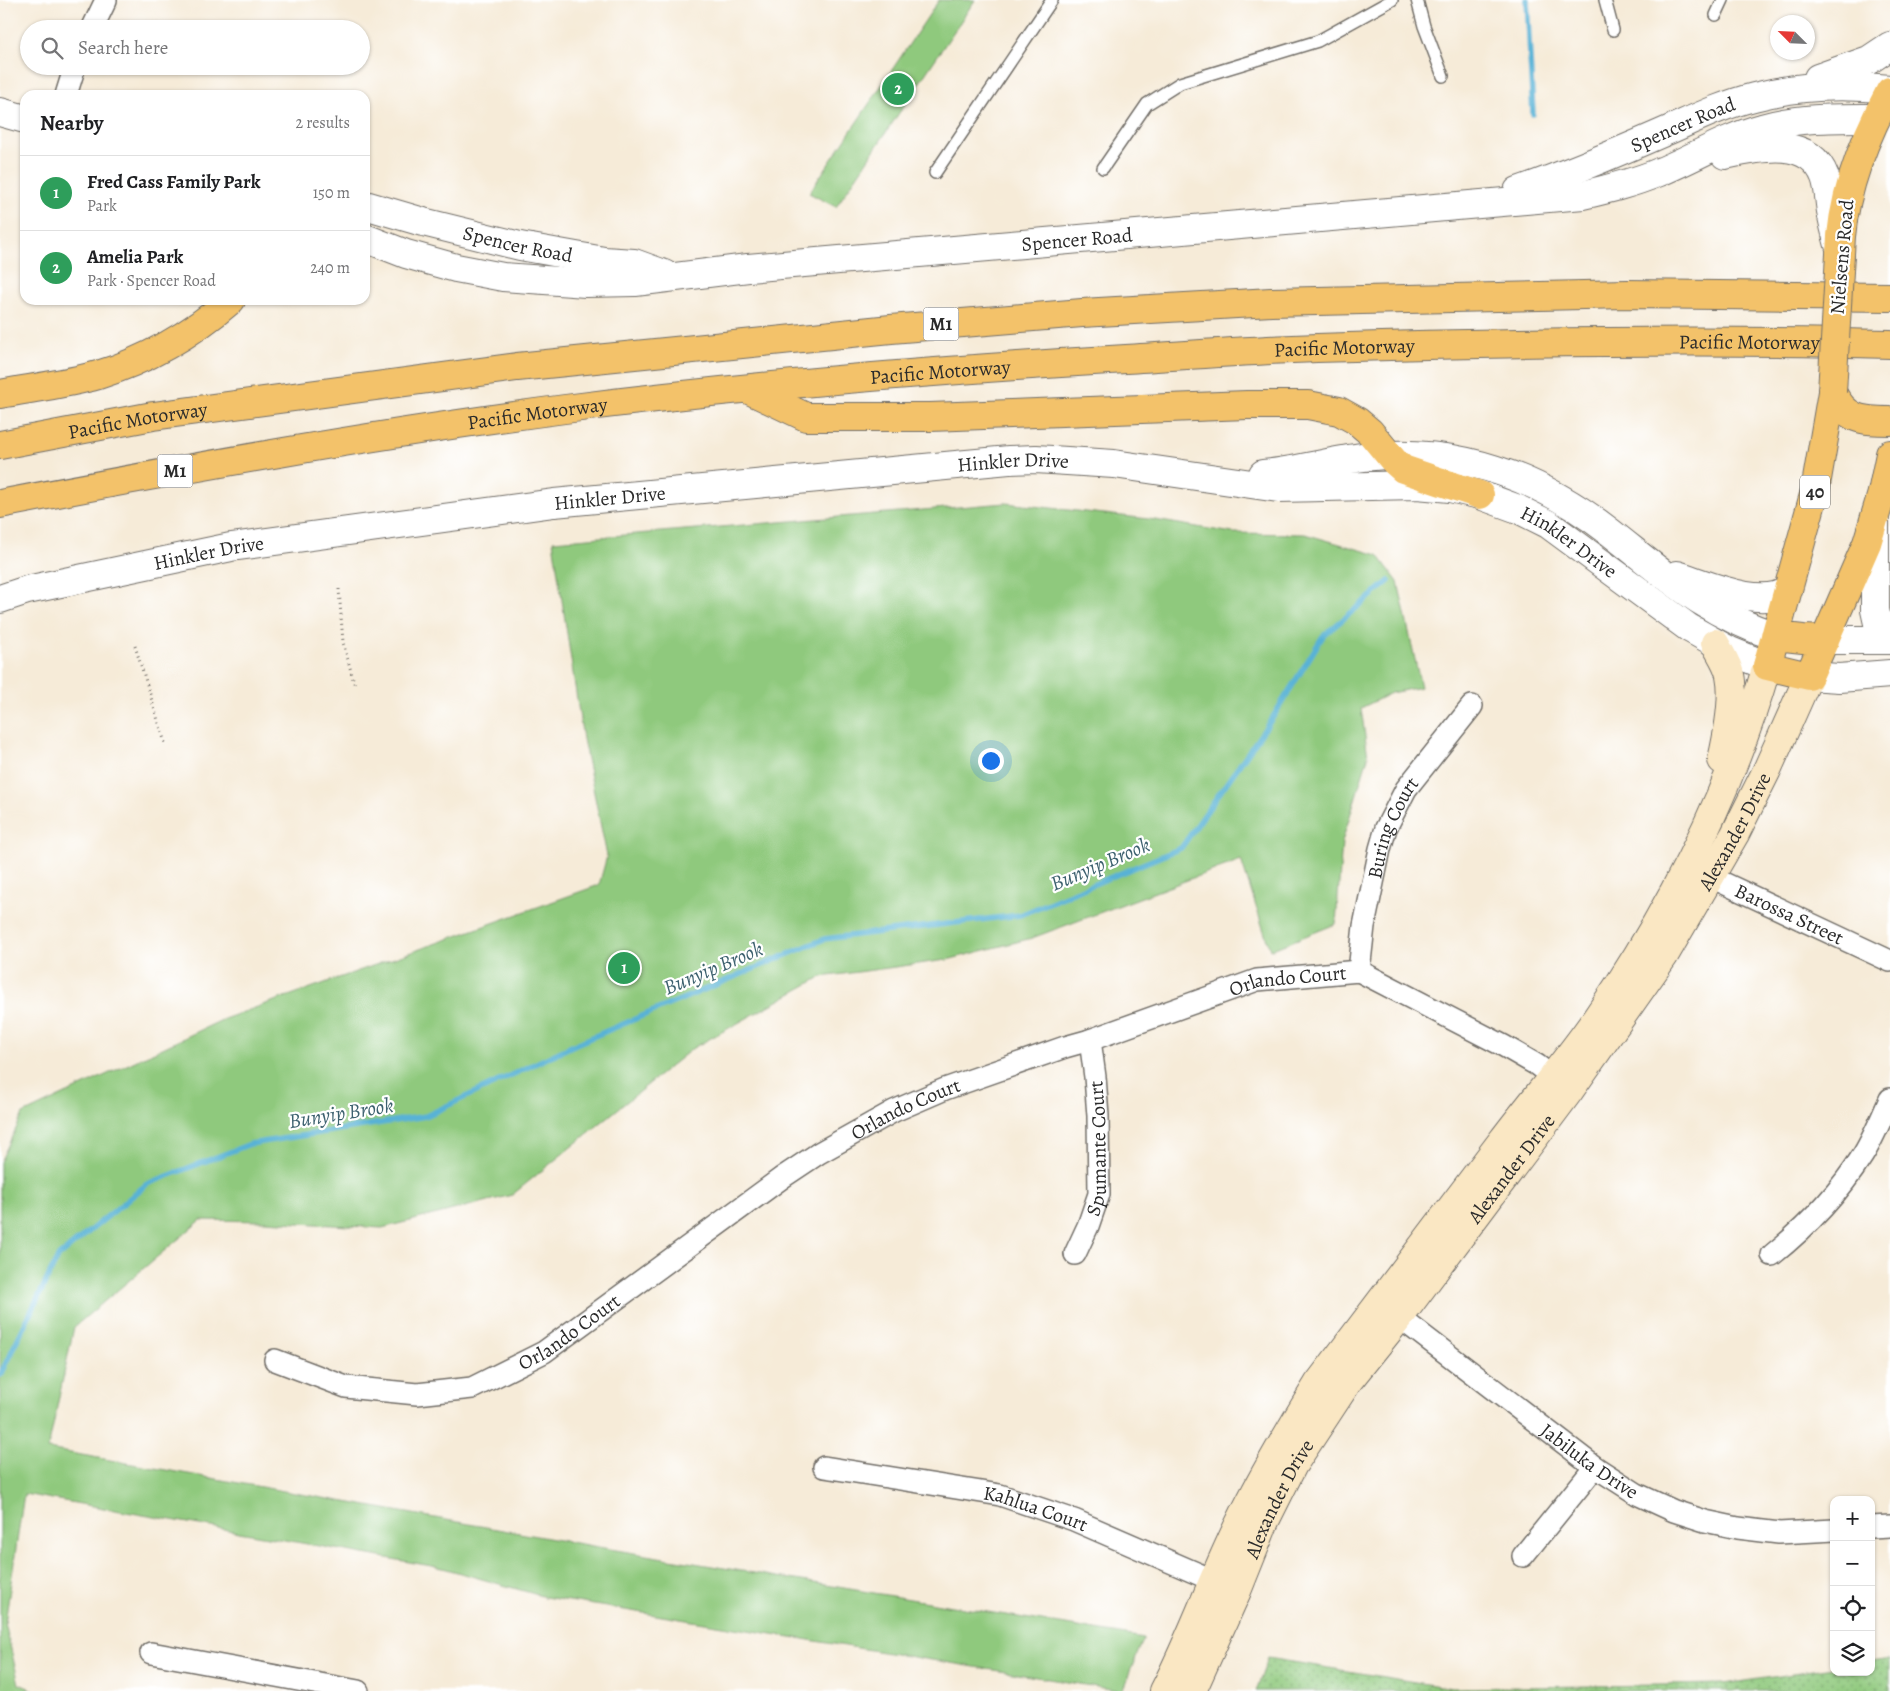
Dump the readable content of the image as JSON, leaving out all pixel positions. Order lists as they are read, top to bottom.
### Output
{
  "streets": {
    "main road": [
      "Nielsens Road",
      "M1",
      "Pacific Motorway",
      "Hinkler Drive",
      "40",
      "Alexander Drive"
    ],
    "street": [
      "Spencer Road",
      "Buring Court",
      "Barossa Street",
      "Orlando Court",
      "Spumante Court",
      "Jabiluka Drive",
      "Kahlua Court"
    ]
  },
  "crossings": [
    ["Spencer Road", "Nielsens Road"],
    ["Nielsens Road", "Hinkler Drive"],
    ["Nielsens Road", "40"],
    ["Hinkler Drive", "40"],
    ["Hinkler Drive", "Alexander Drive"],
    ["40", "Alexander Drive"],
    ["Buring Court", "Orlando Court"],
    ["Alexander Drive", "Barossa Street"],
    ["Alexander Drive", "Orlando Court"],
    ["Alexander Drive", "Jabiluka Drive"],
    ["Alexander Drive", "Kahlua Court"],
    ["Orlando Court", "Spumante Court"]
  ],
  "water": ["Bunyip Brook"],
  "north": "top left",
  "page": {
    "search": "Search here",
    "pins": ["2", "1"],
    "heading": ["Nearby", "2 results"],
    "list": [
      {
        "mark": "1",
        "name": "Fred Cass Family Park",
        "note": "Park",
        "value": "150 m"
      },
      {
        "mark": "2",
        "name": "Amelia Park",
        "note": "Park · Spencer Road",
        "value": "240 m"
      }
    ],
    "map_buttons": ["+", "−"]
  }
}
